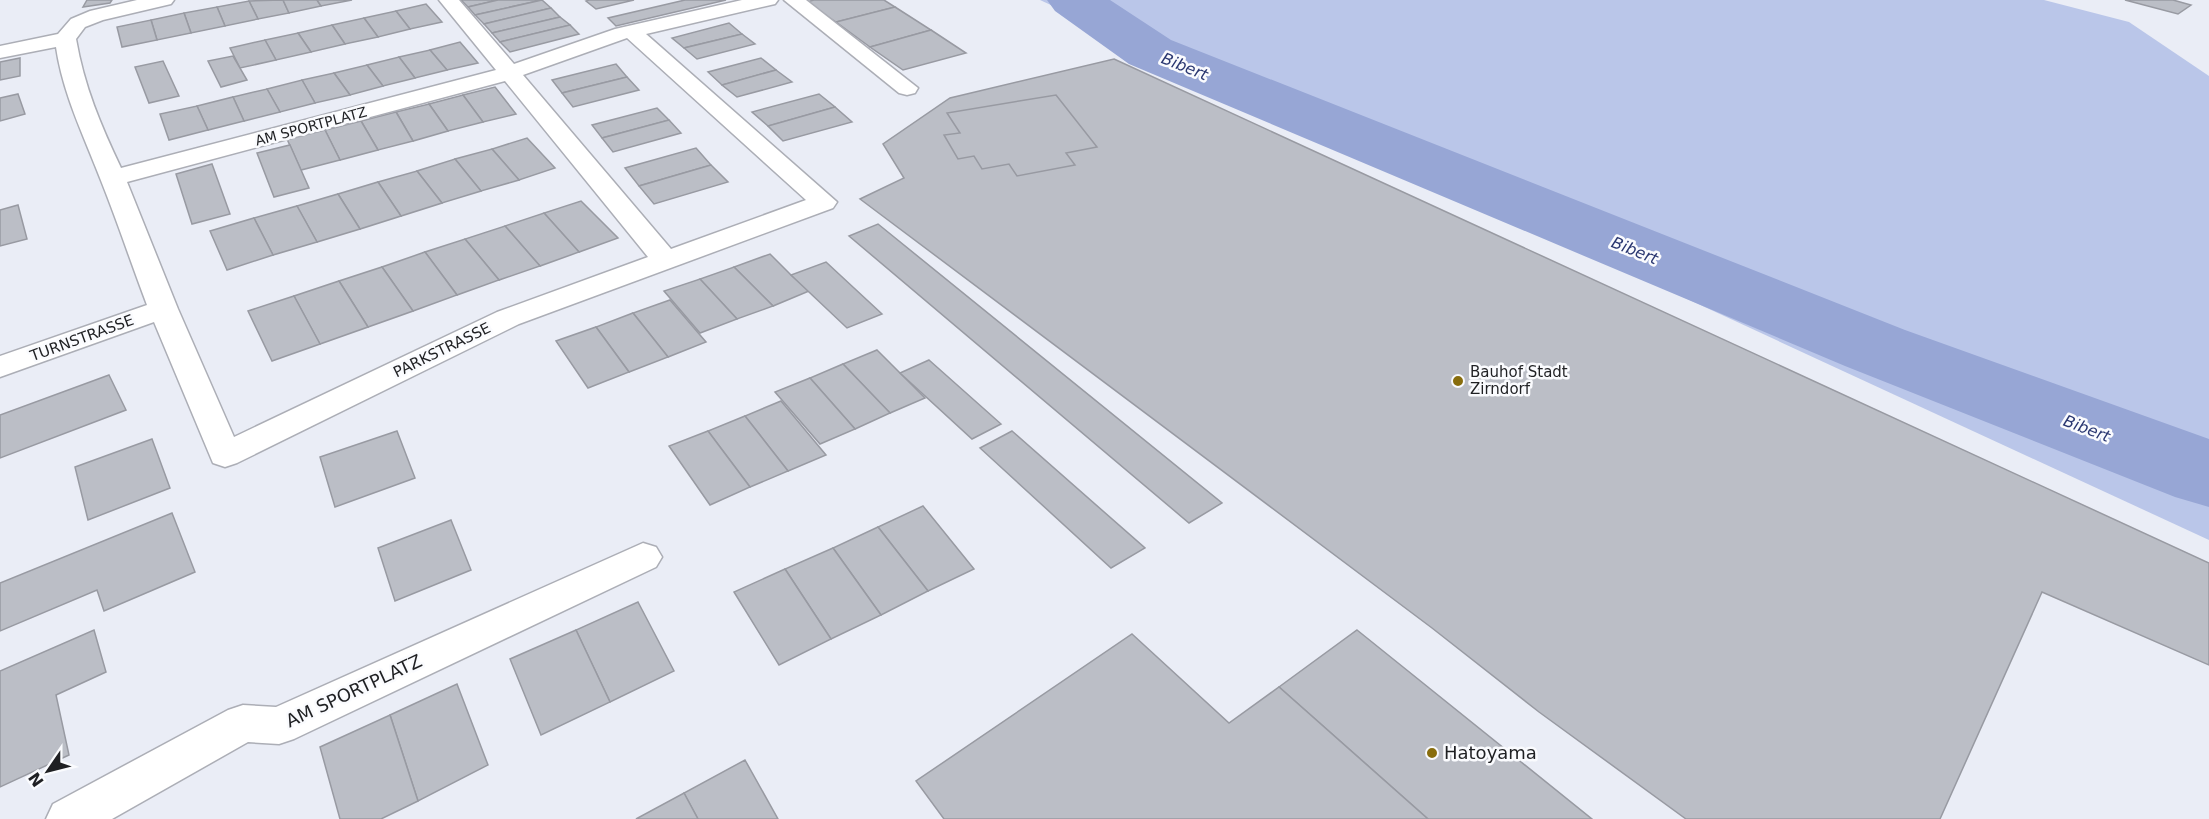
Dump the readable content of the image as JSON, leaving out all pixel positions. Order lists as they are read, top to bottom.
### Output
{
  "streets": {
    "street": ["AM SPORTPLATZ", "TURNSTRASSE", "PARKSTRASSE"]
  },
  "crossings": [
    ["TURNSTRASSE", "PARKSTRASSE"]
  ],
  "water": ["Bibert"],
  "places": ["Bauhof Stadt Zirndorf", "Hatoyama"],
  "north": "bottom left"
}
